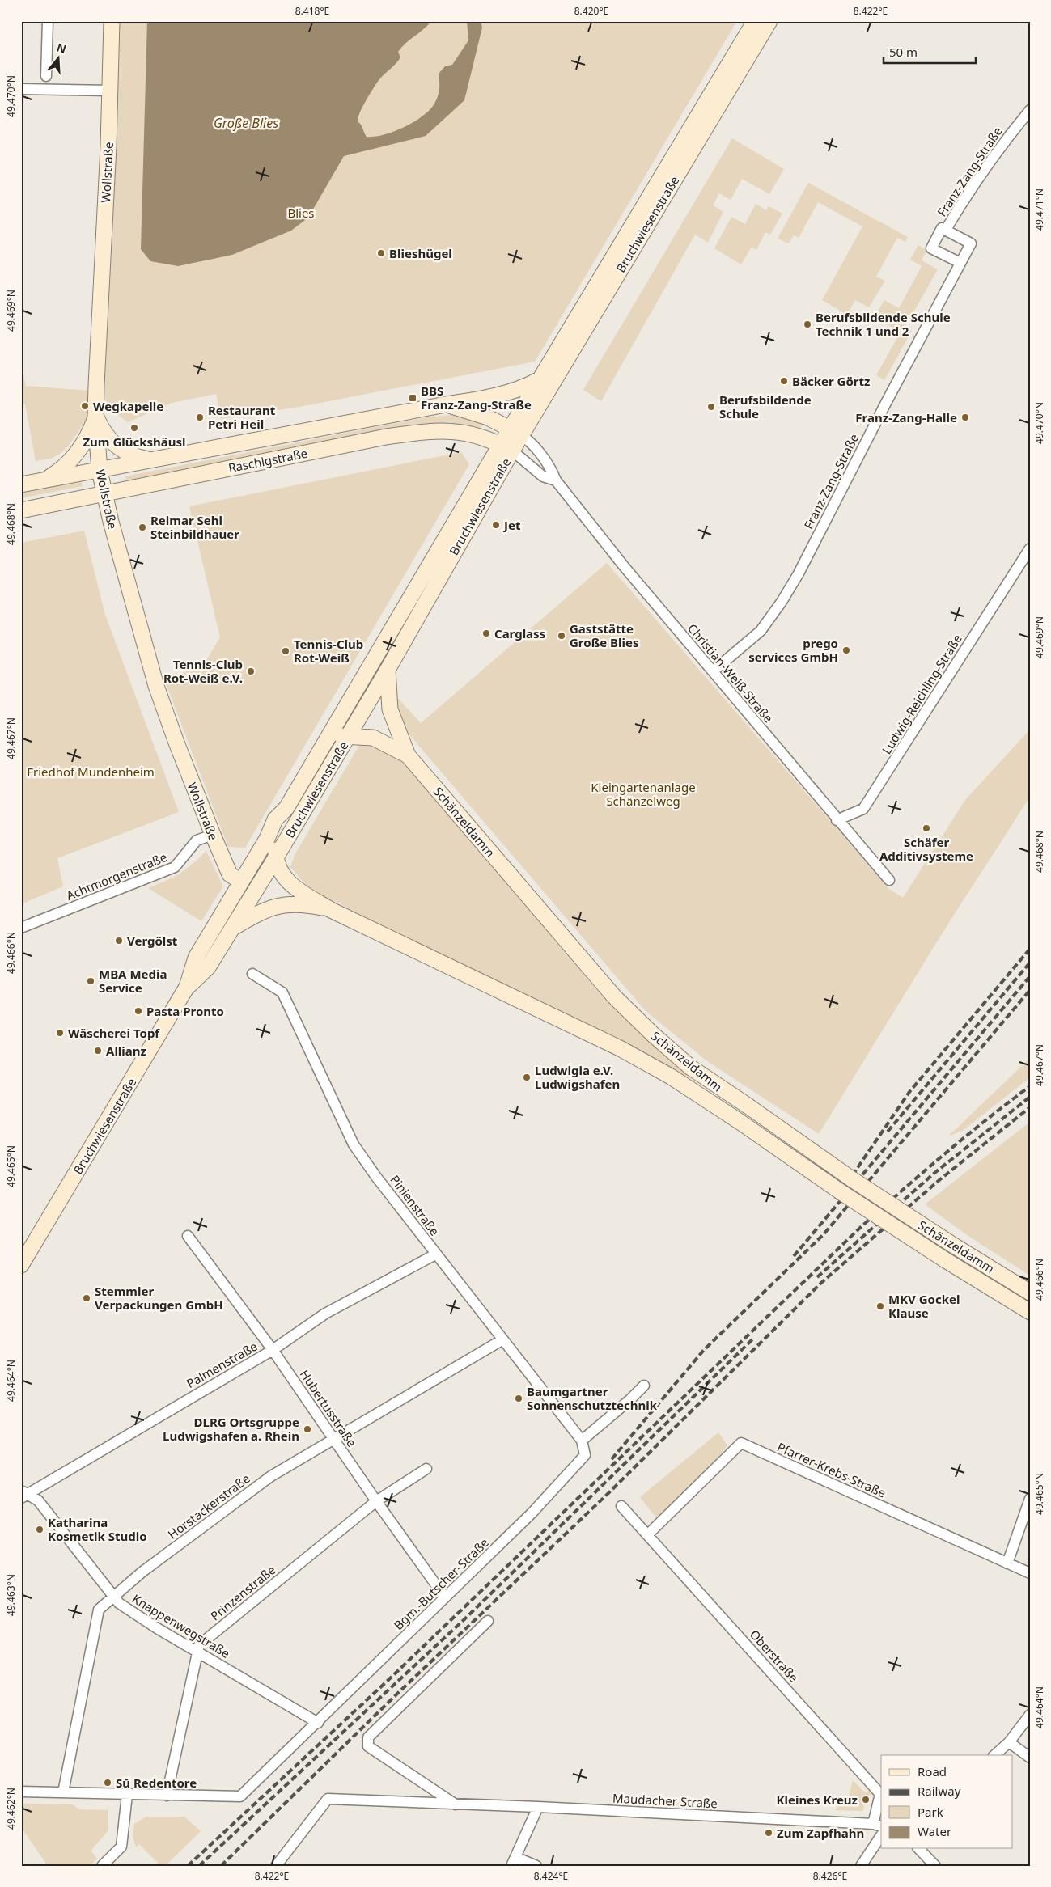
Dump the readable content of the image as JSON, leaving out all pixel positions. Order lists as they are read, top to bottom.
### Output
{
  "streets": {
    "main road": [
      "Wollstraße",
      "Bruchwiesenstraße",
      "Raschigstraße",
      "Schänzeldamm"
    ],
    "street": [
      "Franz-Zang-Straße",
      "Christian-Weiß-Straße",
      "Ludwig-Reichling-Straße",
      "Achtmorgenstraße",
      "Pinienstraße",
      "Palmenstraße",
      "Hubertusstraße",
      "Pfarrer-Krebs-Straße",
      "Horstackerstraße",
      "Bgm.-Butscher-Straße",
      "Prinzenstraße",
      "Knappenwegstraße",
      "Oberstraße",
      "Maudacher Straße"
    ]
  },
  "crossings": [
    ["Franz-Zang-Straße", "Christian-Weiß-Straße"],
    ["Wollstraße", "Bruchwiesenstraße"],
    ["Wollstraße", "Raschigstraße"],
    ["Wollstraße", "Achtmorgenstraße"],
    ["Bruchwiesenstraße", "Raschigstraße"],
    ["Bruchwiesenstraße", "Christian-Weiß-Straße"],
    ["Bruchwiesenstraße", "Schänzeldamm"],
    ["Raschigstraße", "Christian-Weiß-Straße"],
    ["Christian-Weiß-Straße", "Ludwig-Reichling-Straße"],
    ["Pinienstraße", "Palmenstraße"],
    ["Pinienstraße", "Horstackerstraße"],
    ["Pinienstraße", "Bgm.-Butscher-Straße"],
    ["Palmenstraße", "Hubertusstraße"],
    ["Palmenstraße", "Knappenwegstraße"],
    ["Hubertusstraße", "Horstackerstraße"],
    ["Hubertusstraße", "Bgm.-Butscher-Straße"],
    ["Hubertusstraße", "Prinzenstraße"],
    ["Pfarrer-Krebs-Straße", "Oberstraße"],
    ["Horstackerstraße", "Knappenwegstraße"],
    ["Bgm.-Butscher-Straße", "Knappenwegstraße"],
    ["Prinzenstraße", "Knappenwegstraße"],
    ["Oberstraße", "Maudacher Straße"]
  ],
  "water": ["Große Blies"],
  "parks": ["Blies", "Friedhof Mundenheim", "Kleingartenanlage Schänzelweg"],
  "places": {
    "other": [
      "Blieshügel",
      "Berufsbildende Schule Technik 1 und 2",
      "Bäcker Görtz",
      "Wegkapelle",
      "Berufsbildende Schule",
      "Restaurant Petri Heil",
      "Franz-Zang-Halle",
      "Zum Glückshäusl",
      "Jet",
      "Reimar Sehl Steinbildhauer",
      "Carglass",
      "Gaststätte Große Blies",
      "prego services GmbH",
      "Tennis-Club Rot-Weiß",
      "Tennis-Club Rot-Weiß e.V.",
      "Schäfer Additivsysteme",
      "Vergölst",
      "MBA Media Service",
      "Pasta Pronto",
      "Wäscherei Topf",
      "Allianz",
      "Ludwigia e.V. Ludwigshafen",
      "Stemmler Verpackungen GmbH",
      "MKV Gockel Klause",
      "Baumgartner Sonnenschutztechnik",
      "DLRG Ortsgruppe Ludwigshafen a. Rhein",
      "Katharina Kosmetik Studio",
      "Sǔ Redentore",
      "Kleines Kreuz",
      "Zum Zapfhahn"
    ],
    "transit": ["BBS Franz-Zang-Straße"]
  },
  "legend": [
    "Road",
    "Railway",
    "Park",
    "Water"
  ],
  "scale_bar": "50 m",
  "north": "top",
  "coordinates": [
    "8.418°E",
    "8.420°E",
    "8.422°E",
    "49.470°N",
    "49.471°N",
    "49.469°N",
    "49.468°N",
    "49.467°N",
    "49.466°N",
    "49.465°N",
    "49.464°N",
    "49.463°N",
    "49.462°N",
    "8.424°E",
    "8.426°E"
  ]
}
